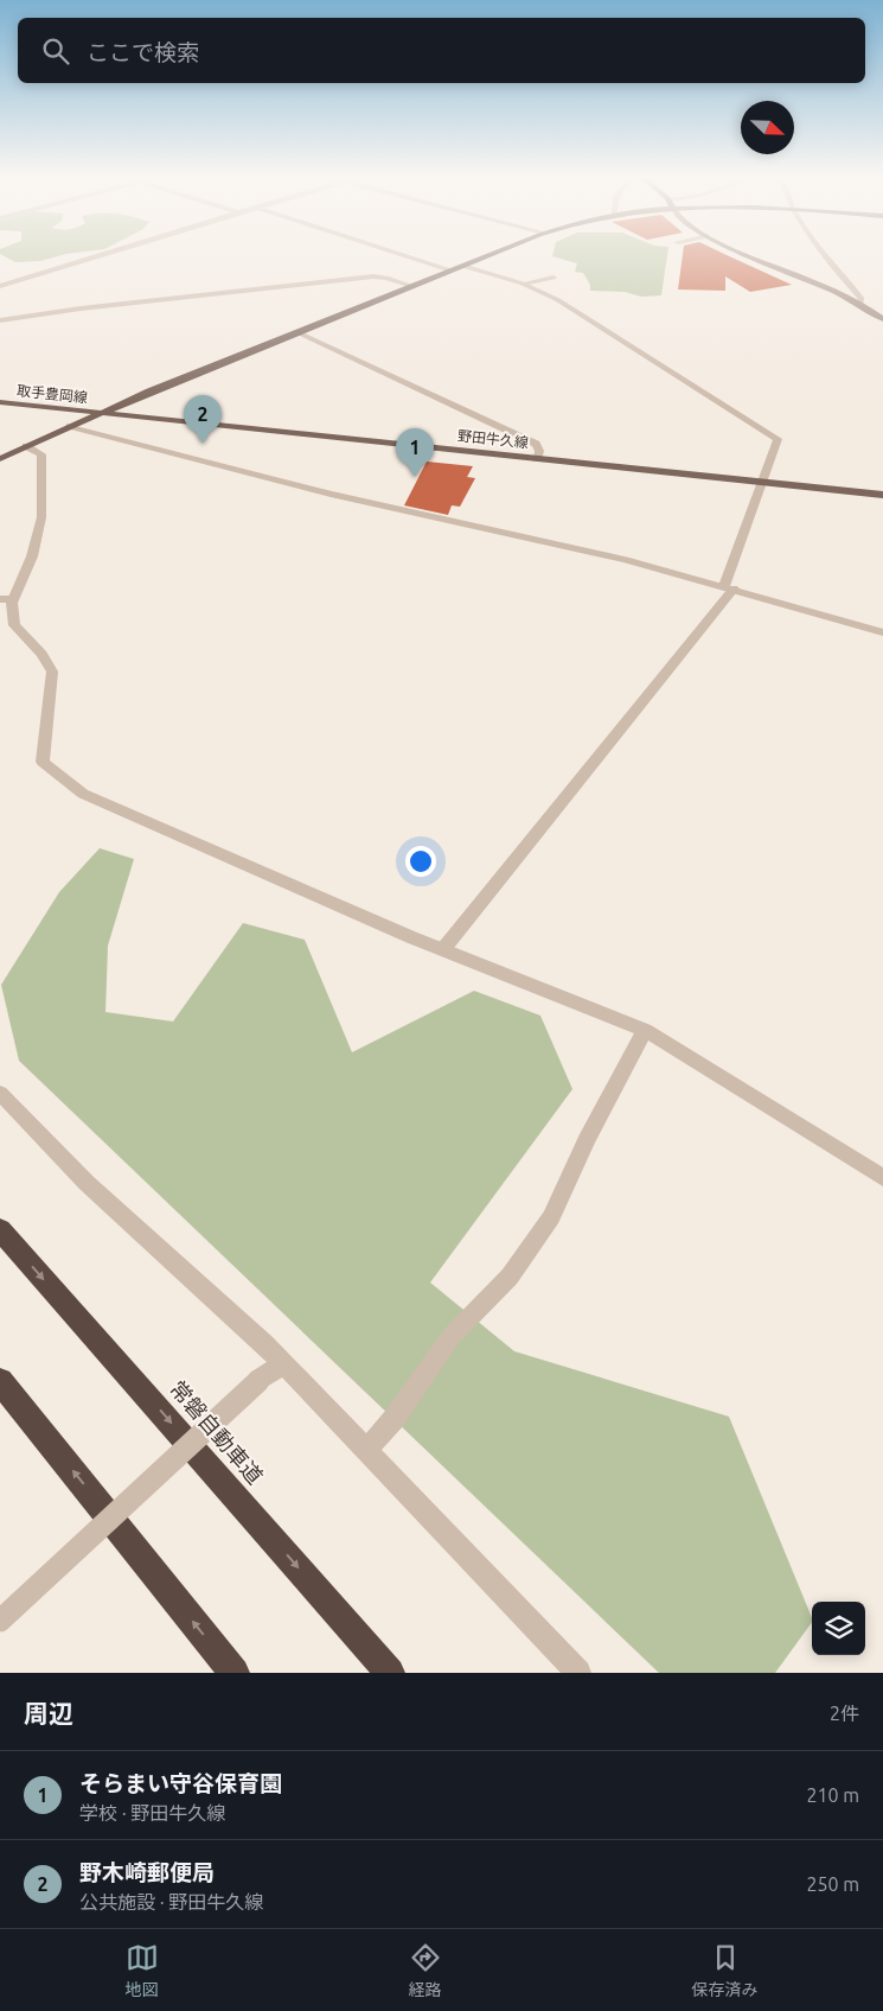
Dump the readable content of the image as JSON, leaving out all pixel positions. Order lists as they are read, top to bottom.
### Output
{
  "streets": {
    "highway": ["常磐自動車道"],
    "main road": ["取手豊岡線", "野田牛久線"]
  },
  "crossings": [
    ["取手豊岡線", "野田牛久線"]
  ],
  "north": "bottom right",
  "page": {
    "search": "ここで検索",
    "pins": ["2", "1"],
    "heading": ["周辺", "2件"],
    "list": [
      {
        "mark": "1",
        "name": "そらまい守谷保育園",
        "note": "学校 · 野田牛久線",
        "value": "210 m"
      },
      {
        "mark": "2",
        "name": "野木崎郵便局",
        "note": "公共施設 · 野田牛久線",
        "value": "250 m"
      }
    ],
    "nav": ["地図", "経路", "保存済み"]
  }
}
